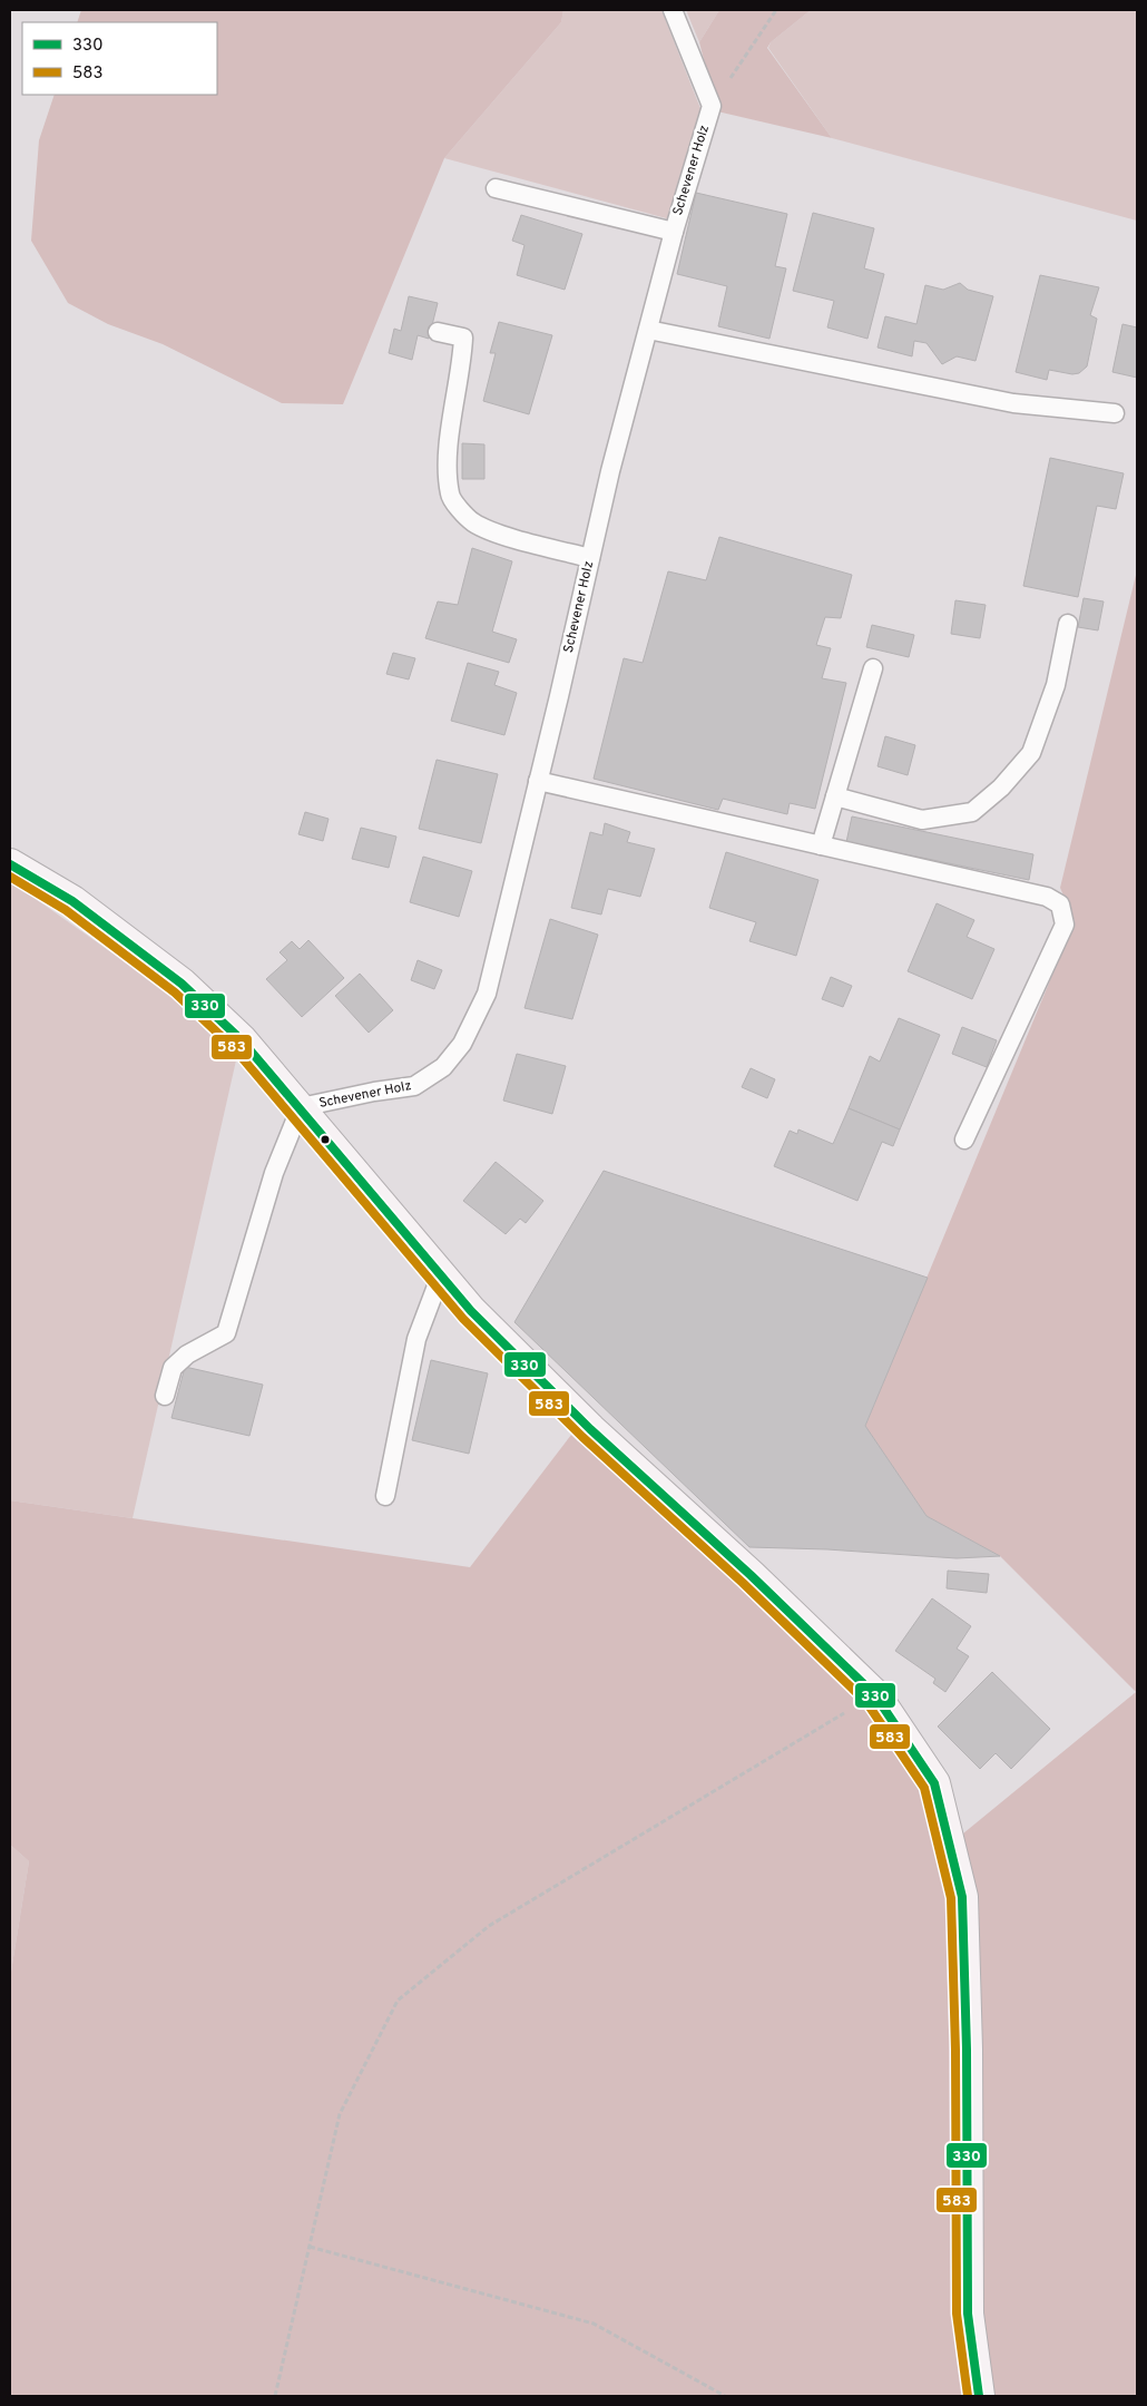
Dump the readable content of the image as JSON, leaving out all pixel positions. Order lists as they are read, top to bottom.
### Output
{
  "streets": {
    "lane": ["Schevener Holz"]
  },
  "lines": ["transit line 330", "transit line 583"],
  "legend": ["330", "583"]
}
